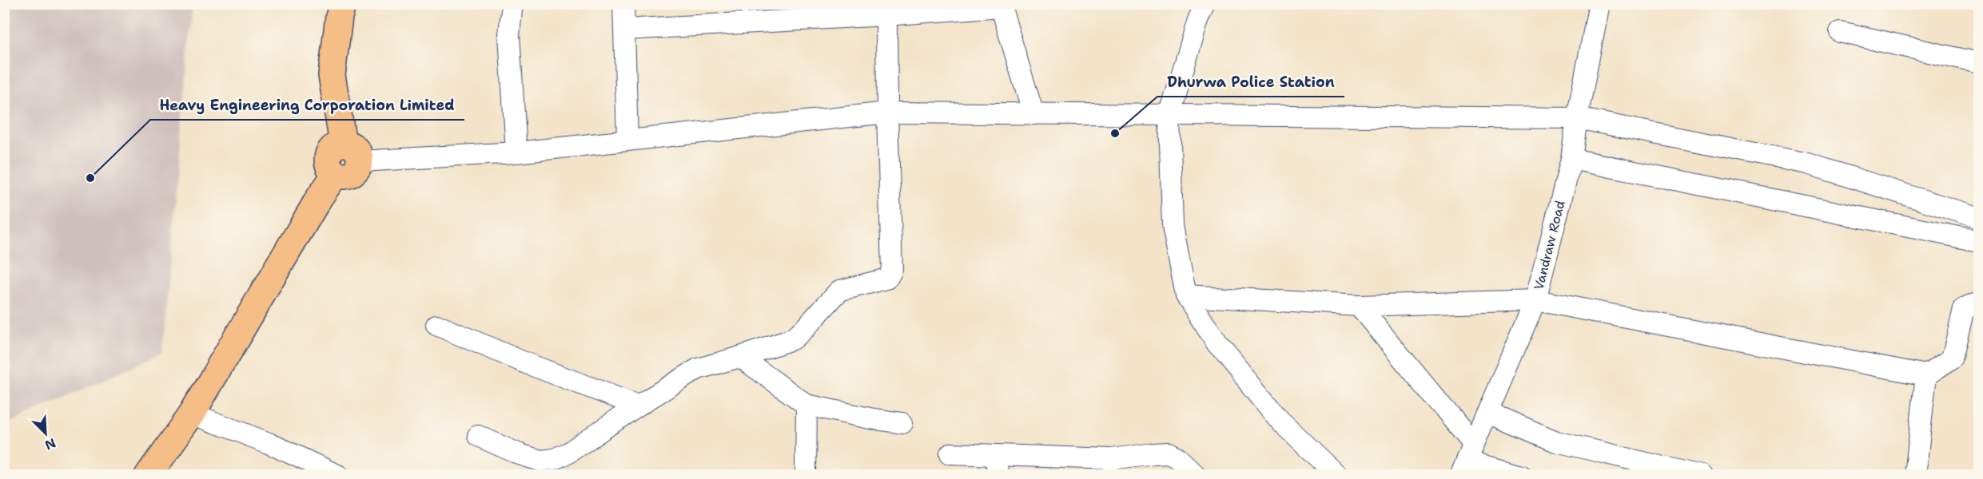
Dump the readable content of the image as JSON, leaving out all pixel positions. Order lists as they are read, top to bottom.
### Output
{
  "streets": {
    "street": ["Vandraw Road"]
  },
  "places": ["Dhurwa Police Station", "Heavy Engineering Corporation Limited"],
  "north": "bottom right"
}
